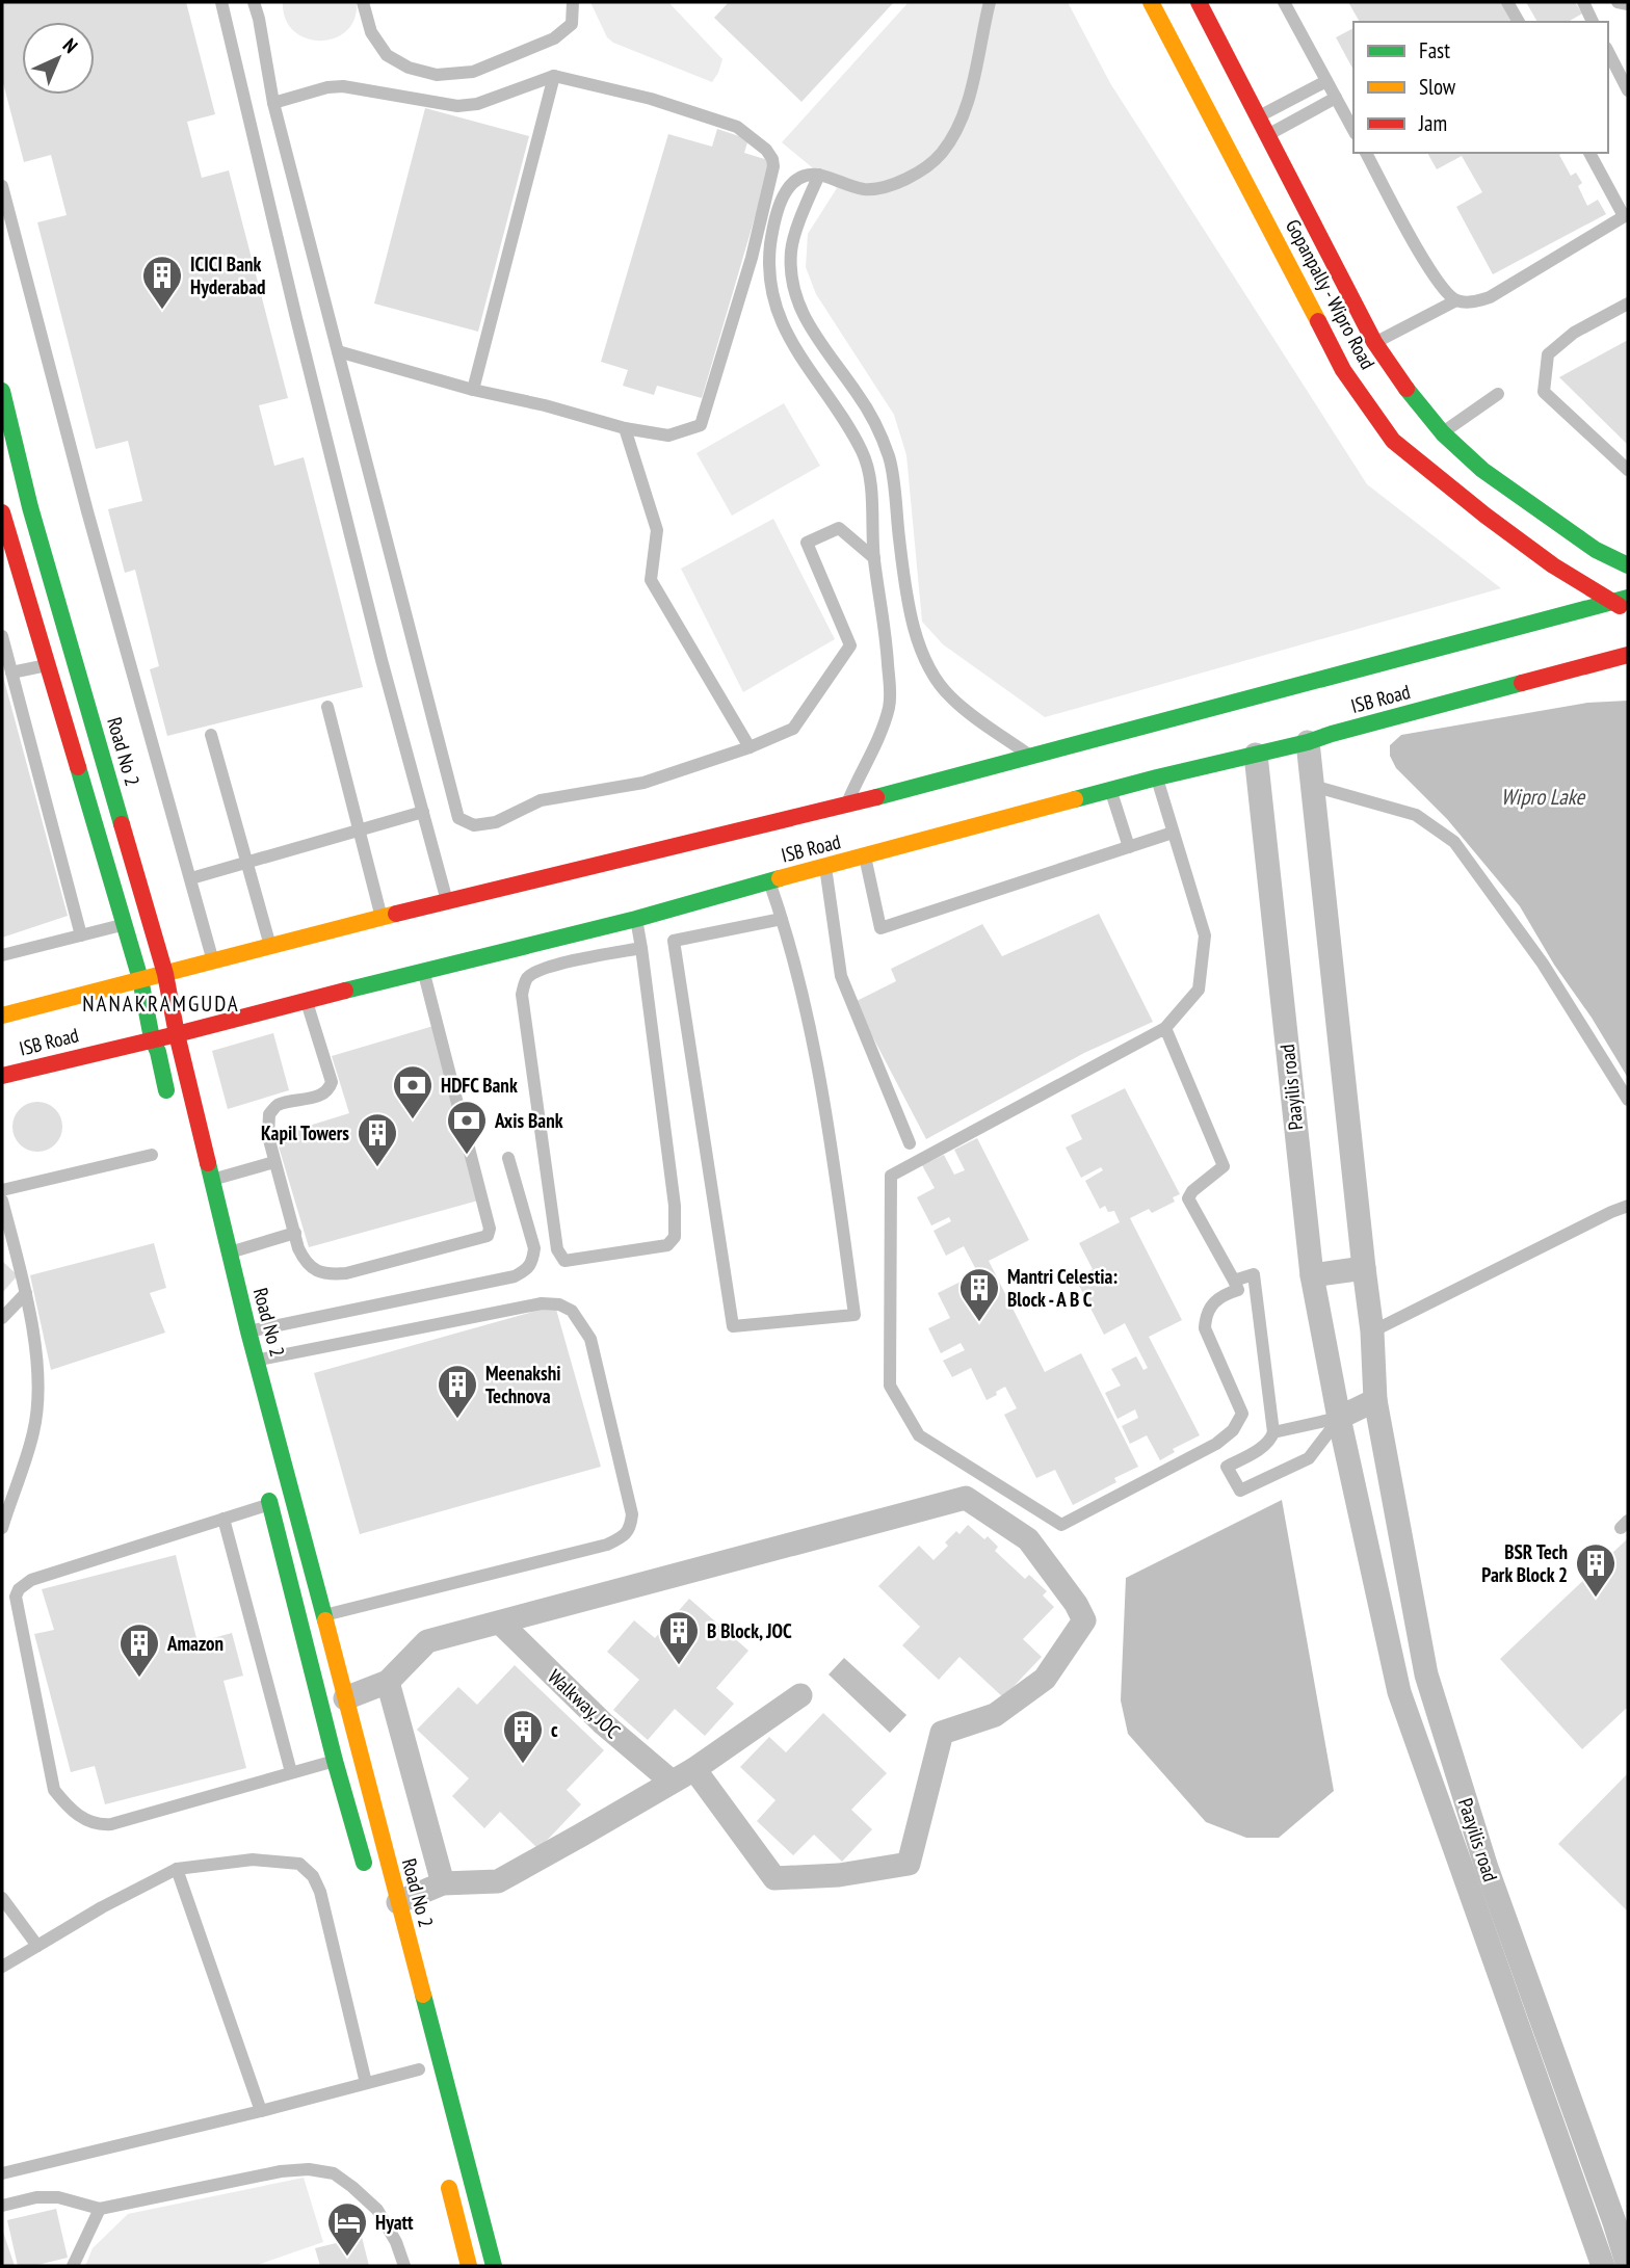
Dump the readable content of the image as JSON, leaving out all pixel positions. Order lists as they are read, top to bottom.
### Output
{
  "streets": {
    "main road": ["Gopanpally - Wipro Road", "ISB Road", "Road No 2"],
    "street": ["Paayilis road", "Walkway, JOC"]
  },
  "crossings": [
    ["Gopanpally - Wipro Road", "ISB Road"],
    ["ISB Road", "Road No 2"],
    ["ISB Road", "Paayilis road"]
  ],
  "districts": ["NANAKRAMGUDA"],
  "water": ["Wipro Lake"],
  "places": {
    "building": [
      "ICICI Bank Hyderabad",
      "Kapil Towers",
      "Mantri Celestia: Block - A B C",
      "Meenakshi Technova",
      "BSR Tech Park Block 2",
      "B Block, JOC",
      "Amazon",
      "c"
    ],
    "bank": ["HDFC Bank", "Axis Bank"],
    "hotel": ["Hyatt"]
  },
  "legend": ["Fast", "Slow", "Jam"],
  "north": "top right"
}
